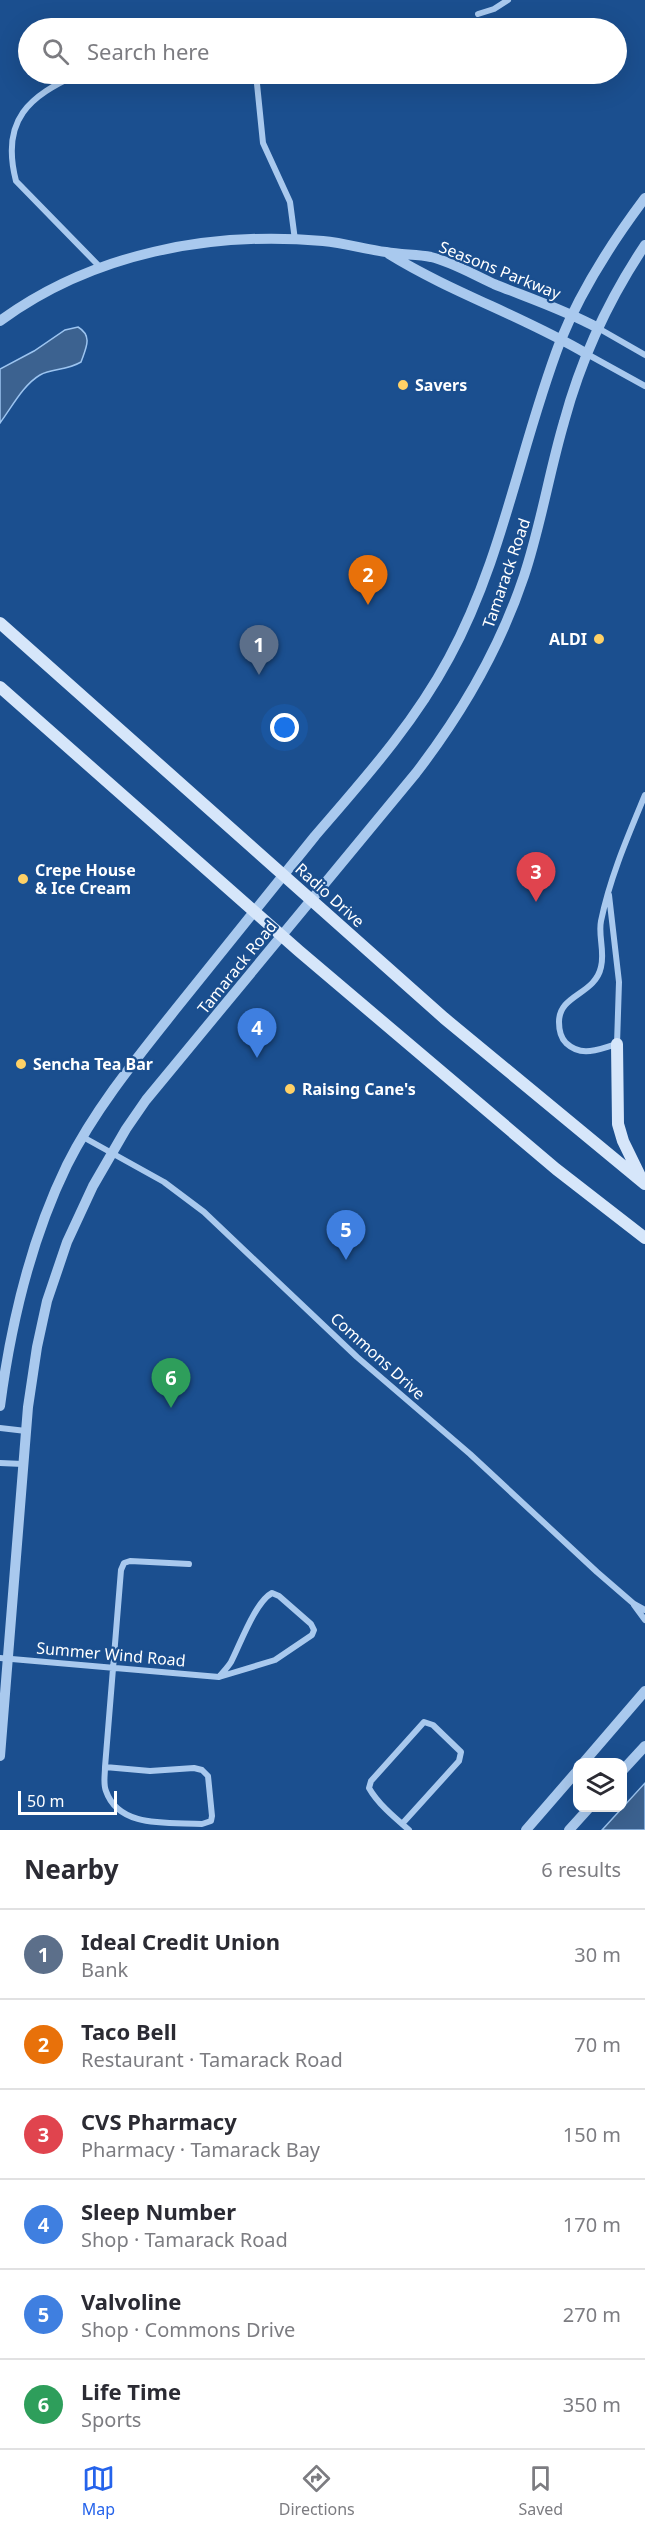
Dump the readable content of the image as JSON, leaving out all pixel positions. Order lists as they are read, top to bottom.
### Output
{
  "streets": {
    "main road": ["Radio Drive"],
    "street": [
      "Seasons Parkway",
      "Tamarack Road",
      "Commons Drive",
      "Summer Wind Road"
    ]
  },
  "crossings": [
    ["Seasons Parkway", "Tamarack Road"],
    ["Tamarack Road", "Radio Drive"],
    ["Tamarack Road", "Commons Drive"],
    ["Tamarack Road", "Summer Wind Road"]
  ],
  "places": [
    "Savers",
    "ALDI",
    "Crepe House & Ice Cream",
    "Sencha Tea Bar",
    "Raising Cane's"
  ],
  "scale_bar": "50 m",
  "page": {
    "search": "Search here",
    "pins": [
      "2",
      "1",
      "3",
      "4",
      "5",
      "6"
    ],
    "scale": "50 m",
    "heading": ["Nearby", "6 results"],
    "list": [
      {
        "mark": "1",
        "name": "Ideal Credit Union",
        "note": "Bank",
        "value": "30 m"
      },
      {
        "mark": "2",
        "name": "Taco Bell",
        "note": "Restaurant · Tamarack Road",
        "value": "70 m"
      },
      {
        "mark": "3",
        "name": "CVS Pharmacy",
        "note": "Pharmacy · Tamarack Bay",
        "value": "150 m"
      },
      {
        "mark": "4",
        "name": "Sleep Number",
        "note": "Shop · Tamarack Road",
        "value": "170 m"
      },
      {
        "mark": "5",
        "name": "Valvoline",
        "note": "Shop · Commons Drive",
        "value": "270 m"
      },
      {
        "mark": "6",
        "name": "Life Time",
        "note": "Sports",
        "value": "350 m"
      }
    ],
    "nav": ["Map", "Directions", "Saved"]
  }
}
